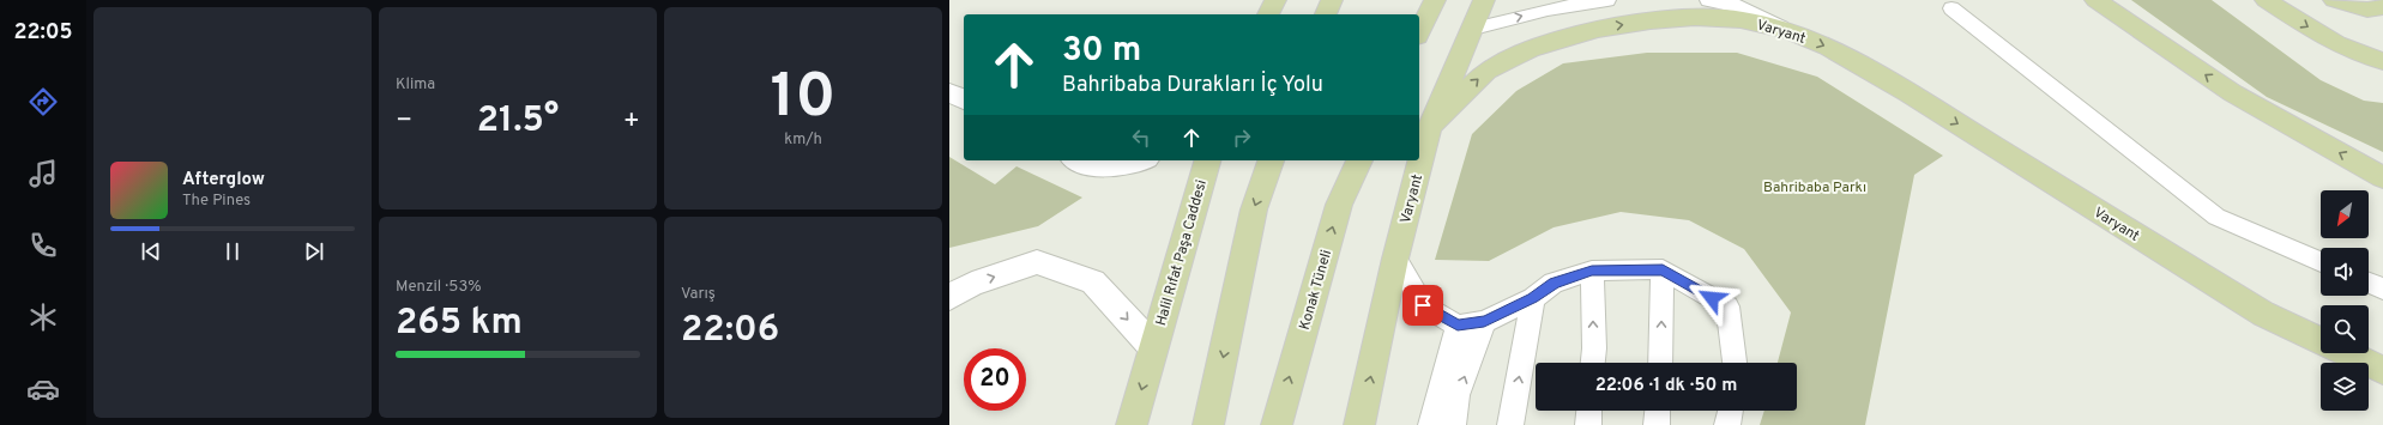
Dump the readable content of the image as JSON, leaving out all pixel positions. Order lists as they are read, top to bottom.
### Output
{
  "streets": {
    "main road": ["Varyant", "Halil Rıfat Paşa Caddesi", "Konak Tüneli"]
  },
  "parks": ["Bahribaba Parkı"],
  "north": "bottom left",
  "page": {
    "tabs": "22:05",
    "tile": [
      "Klima",
      ["10", "km/h"],
      ["Menzil · 53%", "265 km"],
      ["Varış", "22:06"]
    ],
    "turn": ["30 m", "Bahribaba Durakları İç Yolu"],
    "heat": ["−", "21.5°", "+"],
    "song": ["Afterglow", "The Pines"],
    "limit": "20",
    "trip": "22:06 · 1 dk · 50 m"
  }
}
